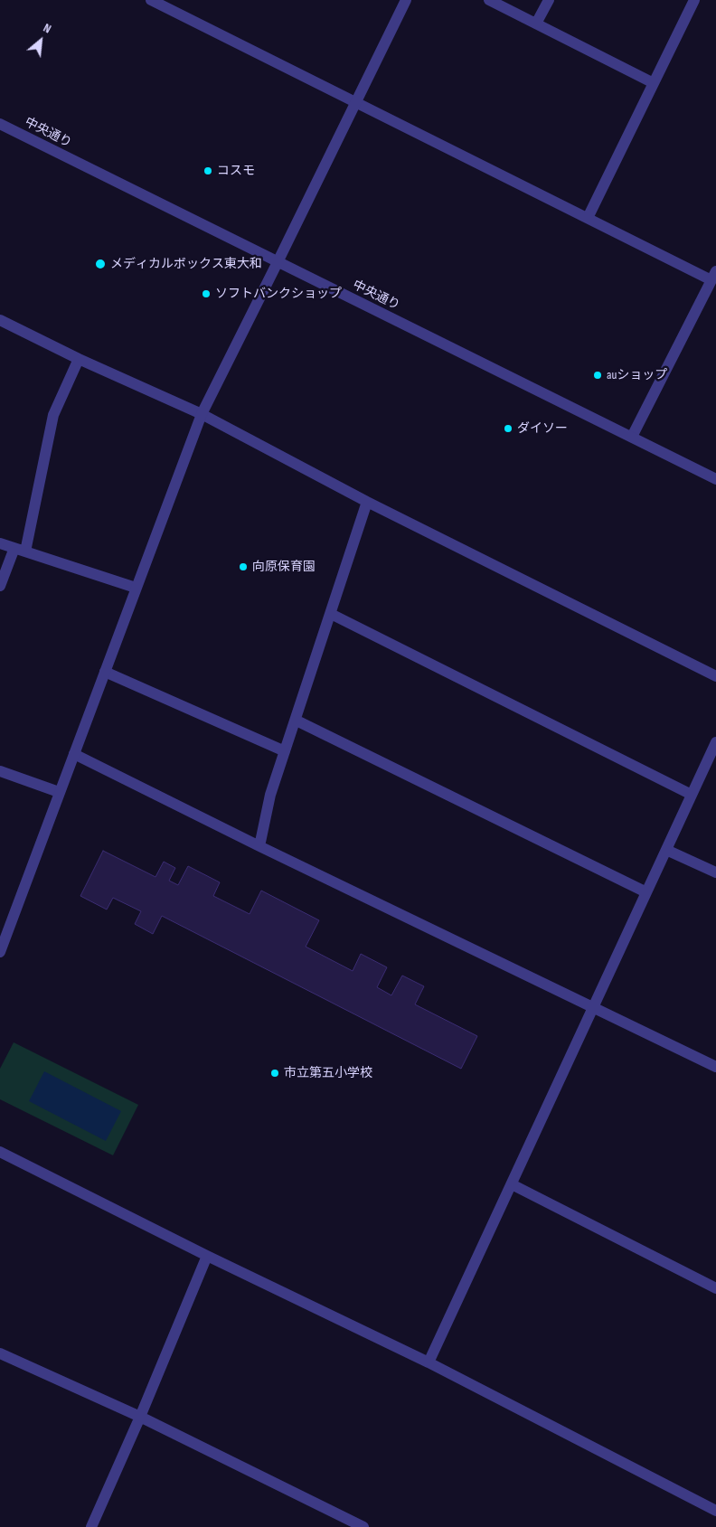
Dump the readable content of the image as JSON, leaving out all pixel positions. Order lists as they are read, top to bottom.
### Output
{
  "streets": {
    "street": ["中央通り"]
  },
  "places": [
    "コスモ",
    "メディカルボックス東大和",
    "ソフトバンクショップ",
    "auショップ",
    "ダイソー",
    "向原保育園",
    "市立第五小学校"
  ],
  "north": "top right"
}
